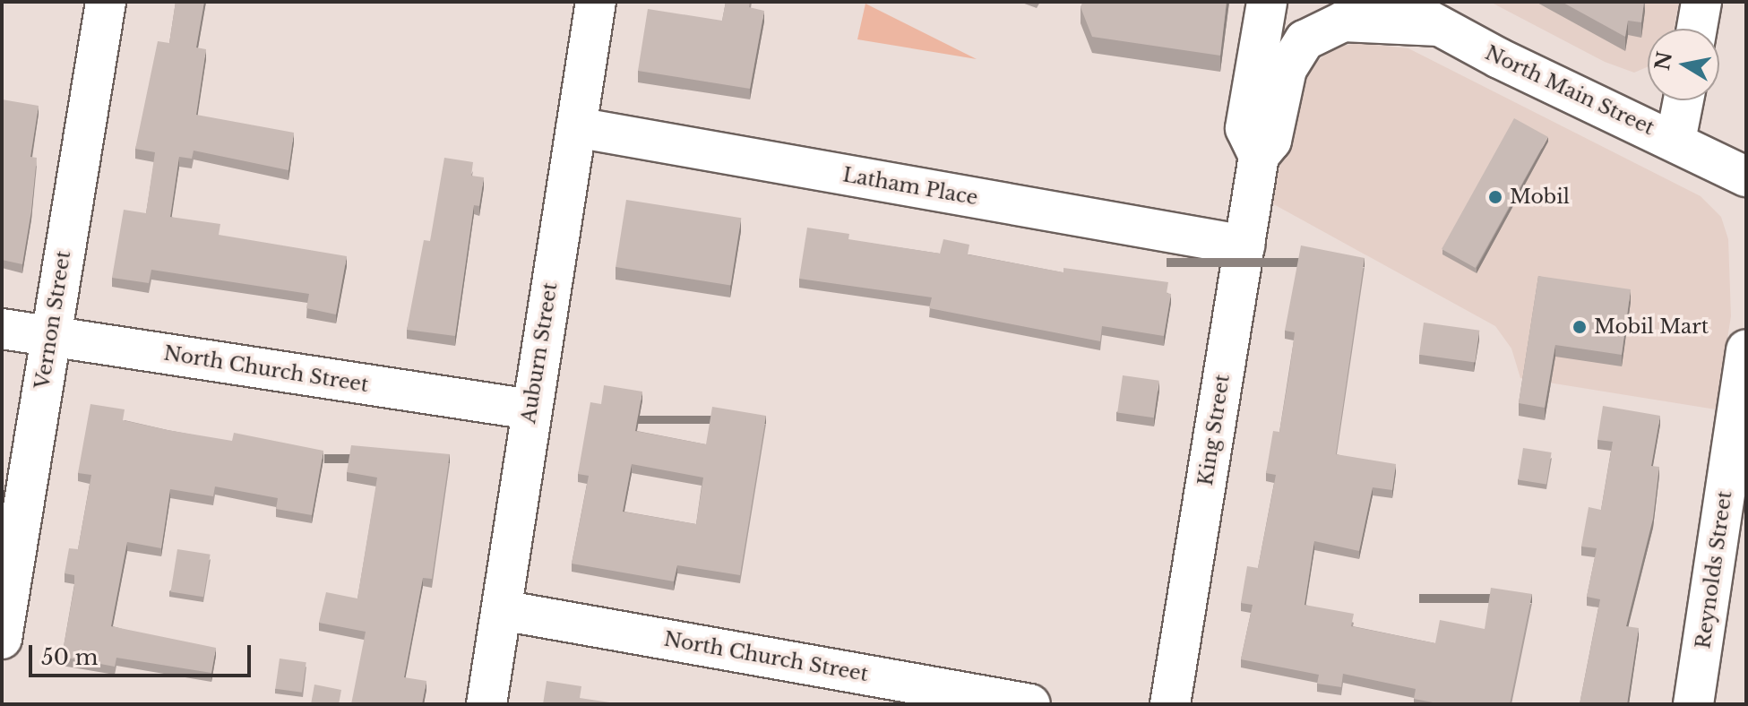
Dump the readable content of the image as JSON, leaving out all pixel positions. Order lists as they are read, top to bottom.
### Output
{
  "streets": {
    "street": [
      "North Main Street",
      "Latham Place",
      "Vernon Street",
      "Auburn Street",
      "North Church Street",
      "King Street",
      "Reynolds Street"
    ]
  },
  "crossings": [
    ["North Main Street", "King Street"],
    ["Latham Place", "Auburn Street"],
    ["Latham Place", "King Street"],
    ["Vernon Street", "North Church Street"],
    ["Auburn Street", "North Church Street"]
  ],
  "places": ["Mobil", "Mobil Mart"],
  "scale_bar": "50 m",
  "north": "left"
}
